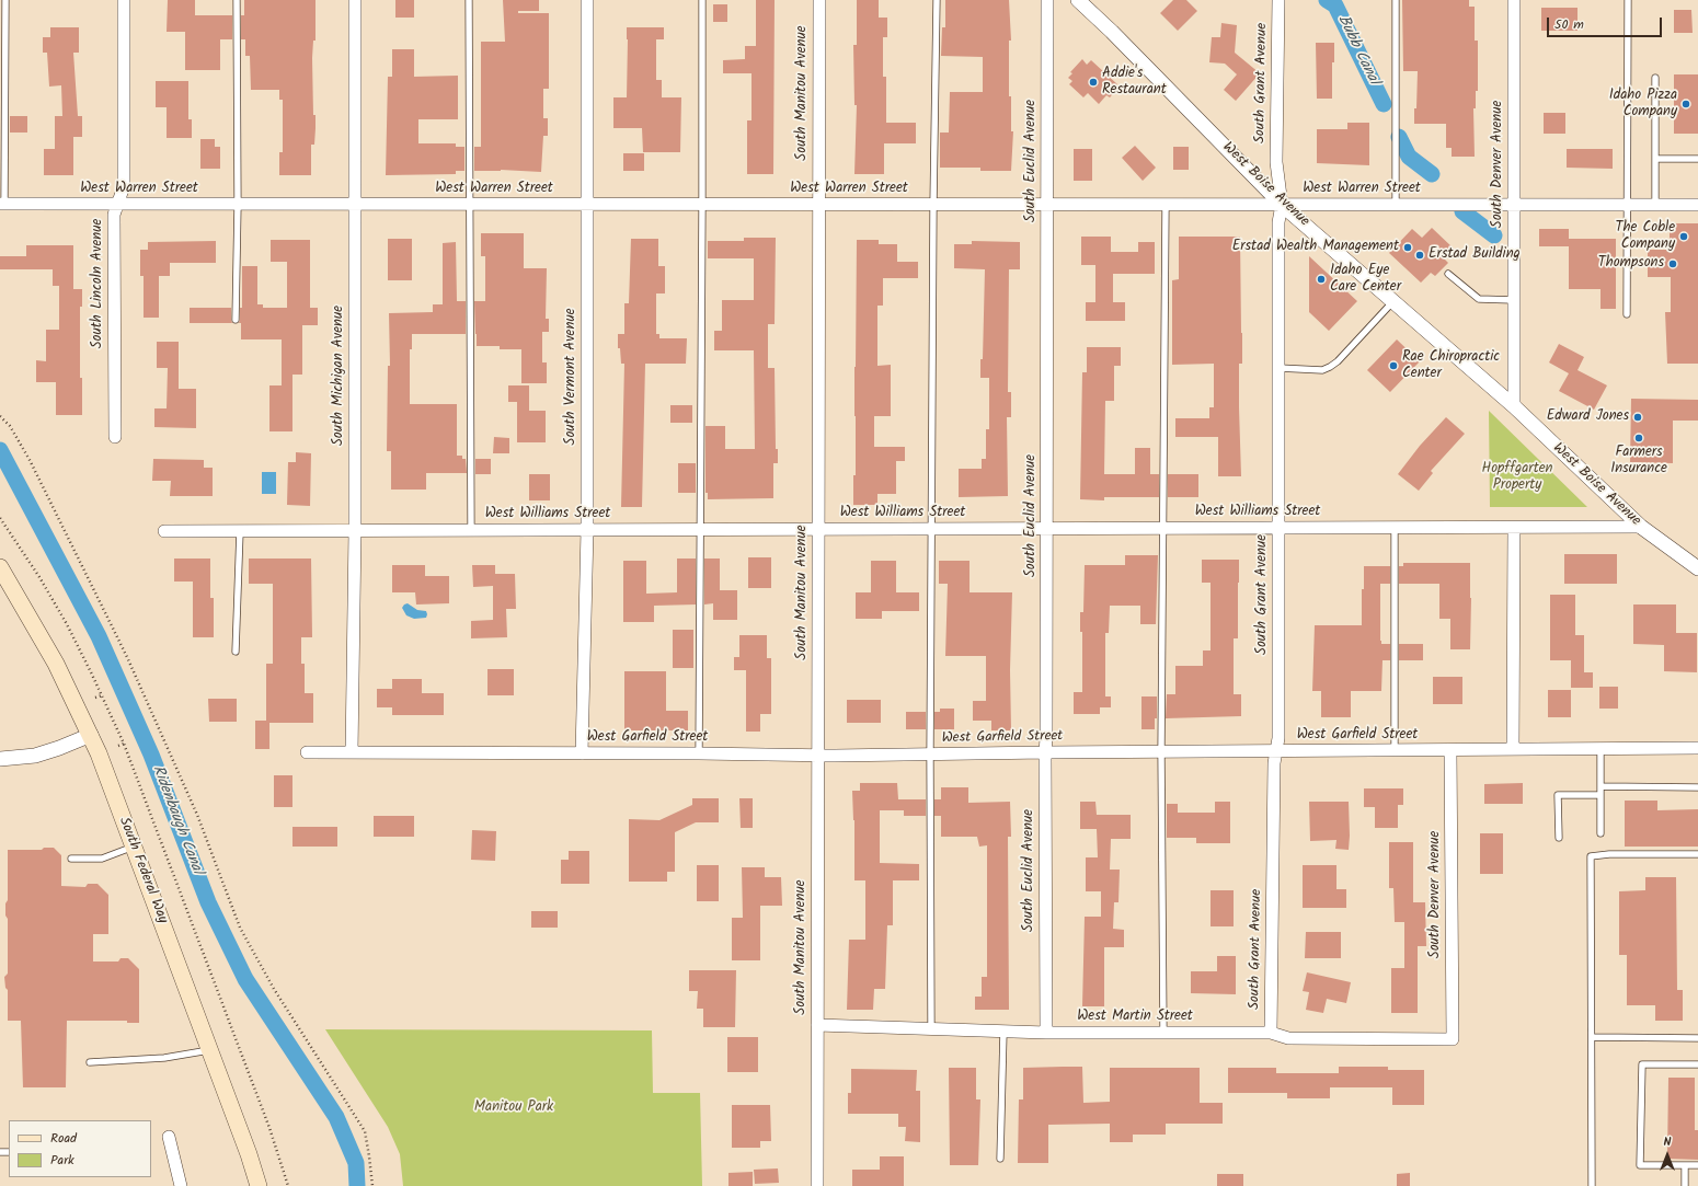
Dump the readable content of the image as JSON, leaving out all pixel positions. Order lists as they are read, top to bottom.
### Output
{
  "streets": {
    "main road": ["South Federal Way"],
    "street": [
      "South Grant Avenue",
      "South Manitou Avenue",
      "South Euclid Avenue",
      "South Denver Avenue",
      "West Boise Avenue",
      "West Warren Street",
      "South Lincoln Avenue",
      "South Michigan Avenue",
      "South Vermont Avenue",
      "West Williams Street",
      "West Garfield Street",
      "West Martin Street"
    ]
  },
  "crossings": [
    ["South Grant Avenue", "West Boise Avenue"],
    ["South Grant Avenue", "West Warren Street"],
    ["South Grant Avenue", "West Williams Street"],
    ["South Grant Avenue", "West Garfield Street"],
    ["South Grant Avenue", "West Martin Street"],
    ["South Manitou Avenue", "West Warren Street"],
    ["South Manitou Avenue", "West Williams Street"],
    ["South Manitou Avenue", "West Garfield Street"],
    ["South Manitou Avenue", "West Martin Street"],
    ["South Euclid Avenue", "West Warren Street"],
    ["South Euclid Avenue", "West Williams Street"],
    ["South Euclid Avenue", "West Garfield Street"],
    ["South Euclid Avenue", "West Martin Street"],
    ["South Denver Avenue", "West Boise Avenue"],
    ["South Denver Avenue", "West Warren Street"],
    ["South Denver Avenue", "West Garfield Street"],
    ["South Denver Avenue", "West Martin Street"],
    ["West Boise Avenue", "West Warren Street"],
    ["West Boise Avenue", "West Williams Street"],
    ["West Warren Street", "South Lincoln Avenue"],
    ["West Warren Street", "South Michigan Avenue"],
    ["West Warren Street", "South Vermont Avenue"],
    ["South Michigan Avenue", "West Williams Street"],
    ["South Michigan Avenue", "West Garfield Street"],
    ["South Vermont Avenue", "West Williams Street"],
    ["South Vermont Avenue", "West Garfield Street"]
  ],
  "water": ["Bubb Canal", "Ridenbaugh Canal"],
  "parks": ["Hopffgarten Property", "Manitou Park"],
  "places": [
    "Addie's Restaurant",
    "Idaho Pizza Company",
    "The Coble Company",
    "Erstad Wealth Management",
    "Erstad Building",
    "Thompsons",
    "Idaho Eye Care Center",
    "Rae Chiropractic Center",
    "Edward Jones",
    "Farmers Insurance"
  ],
  "legend": ["Road", "Park"],
  "scale_bar": "50 m",
  "north": "top"
}
